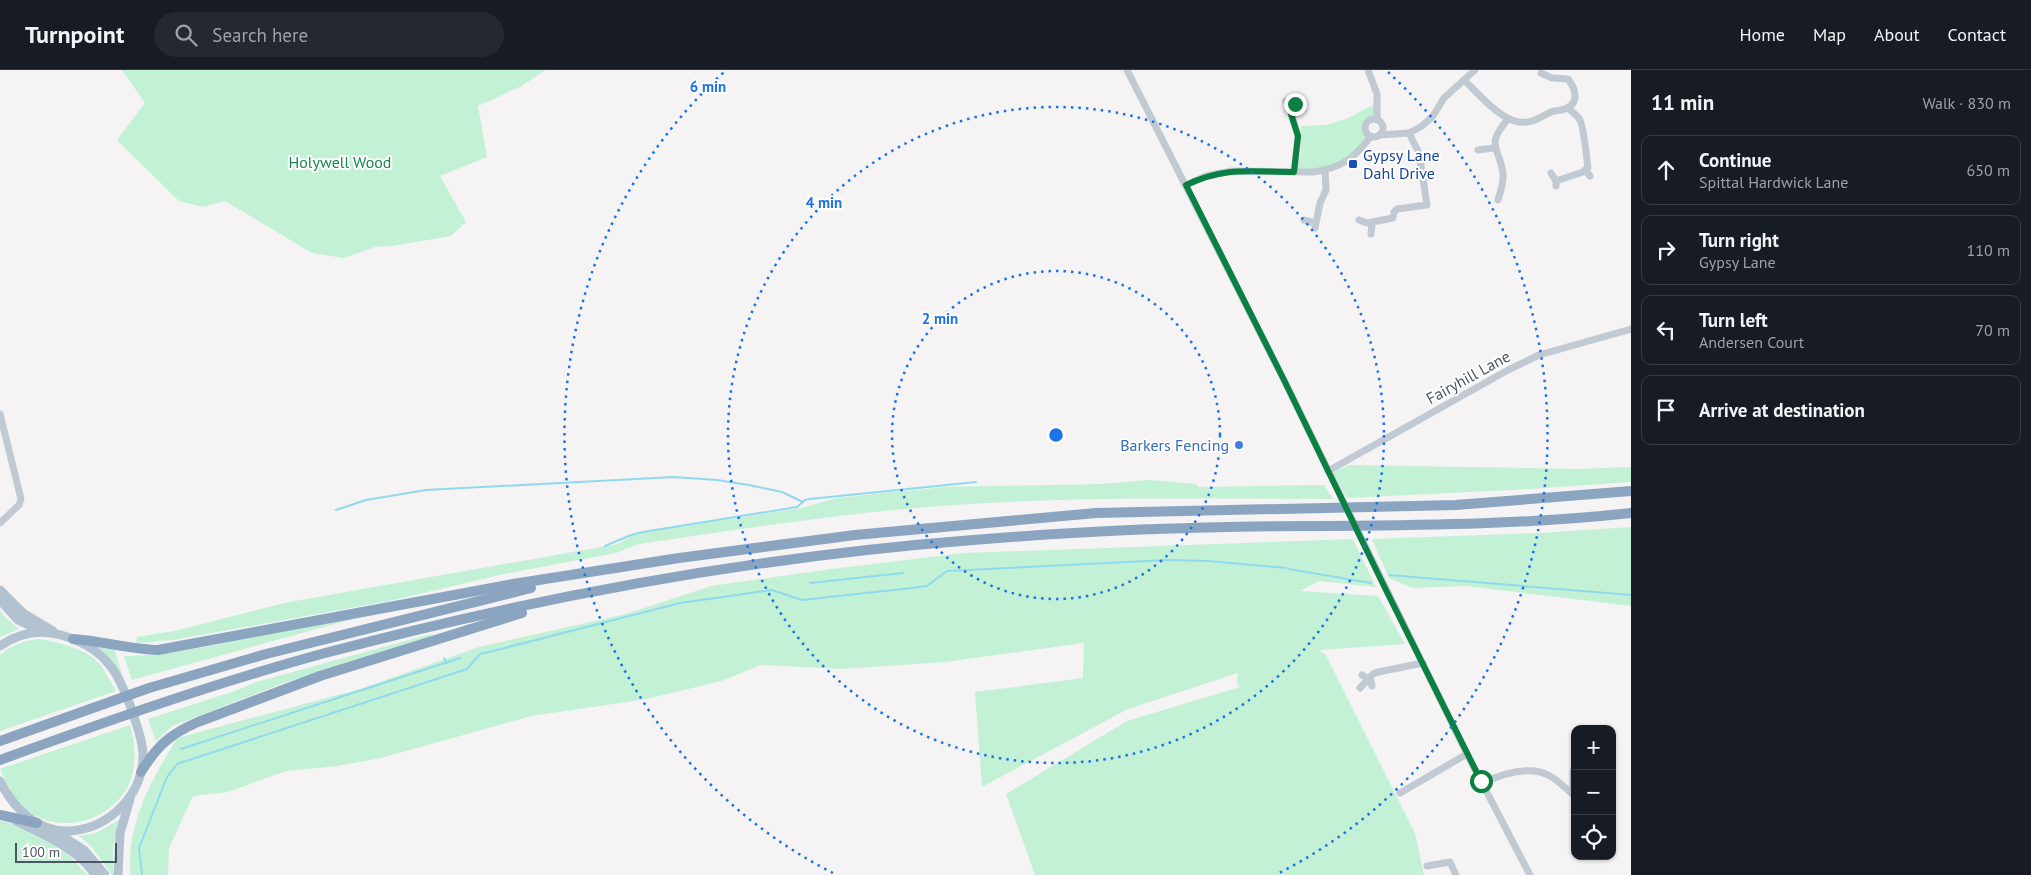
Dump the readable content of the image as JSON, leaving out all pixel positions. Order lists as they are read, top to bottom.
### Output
{
  "streets": {
    "street": ["Fairyhill Lane"]
  },
  "parks": ["Holywell Wood"],
  "places": {
    "transit": ["Gypsy Lane Dahl Drive"],
    "other": ["Barkers Fencing"]
  },
  "scale_bar": "100 m",
  "page": {
    "header": "Turnpoint",
    "search": "Search here",
    "nav": [
      "Home",
      "Map",
      "About",
      "Contact"
    ],
    "heading": ["11 min", "Walk · 830 m"],
    "list": [
      ["Continue", "Spittal Hardwick Lane", "650 m"],
      ["Turn right", "Gypsy Lane", "110 m"],
      ["Turn left", "Andersen Court", "70 m"],
      "Arrive at destination"
    ],
    "map_buttons": ["+", "−"],
    "scale": "100 m"
  },
  "rings": ["6 min", "4 min", "2 min"]
}
